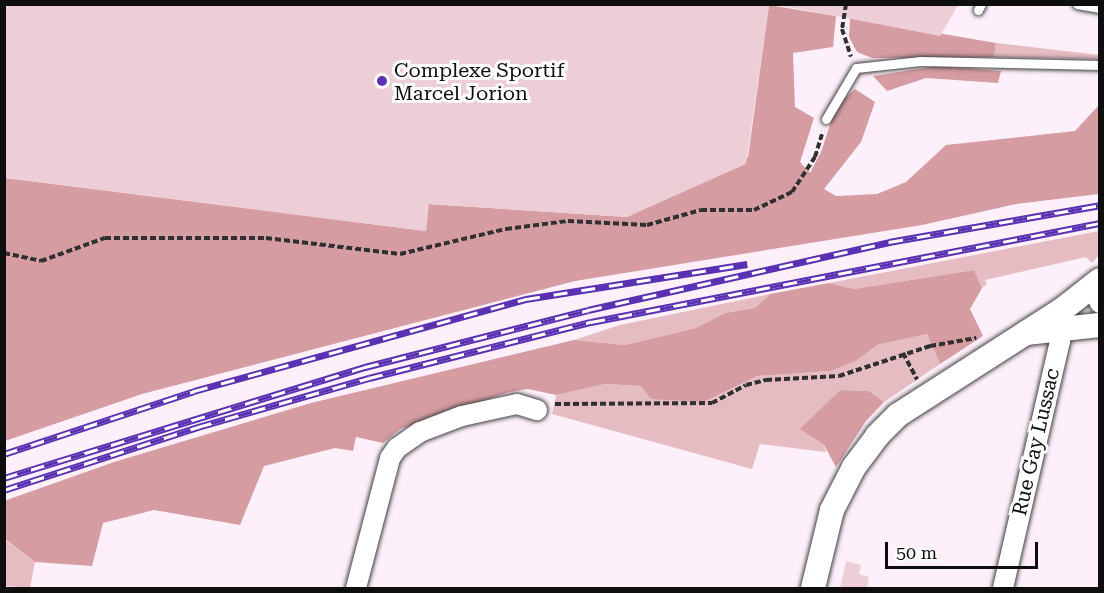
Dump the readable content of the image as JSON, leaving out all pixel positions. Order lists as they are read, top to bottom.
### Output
{
  "streets": {
    "street": ["Rue Gay Lussac"]
  },
  "places": ["Complexe Sportif Marcel Jorion"],
  "scale_bar": "50 m"
}
